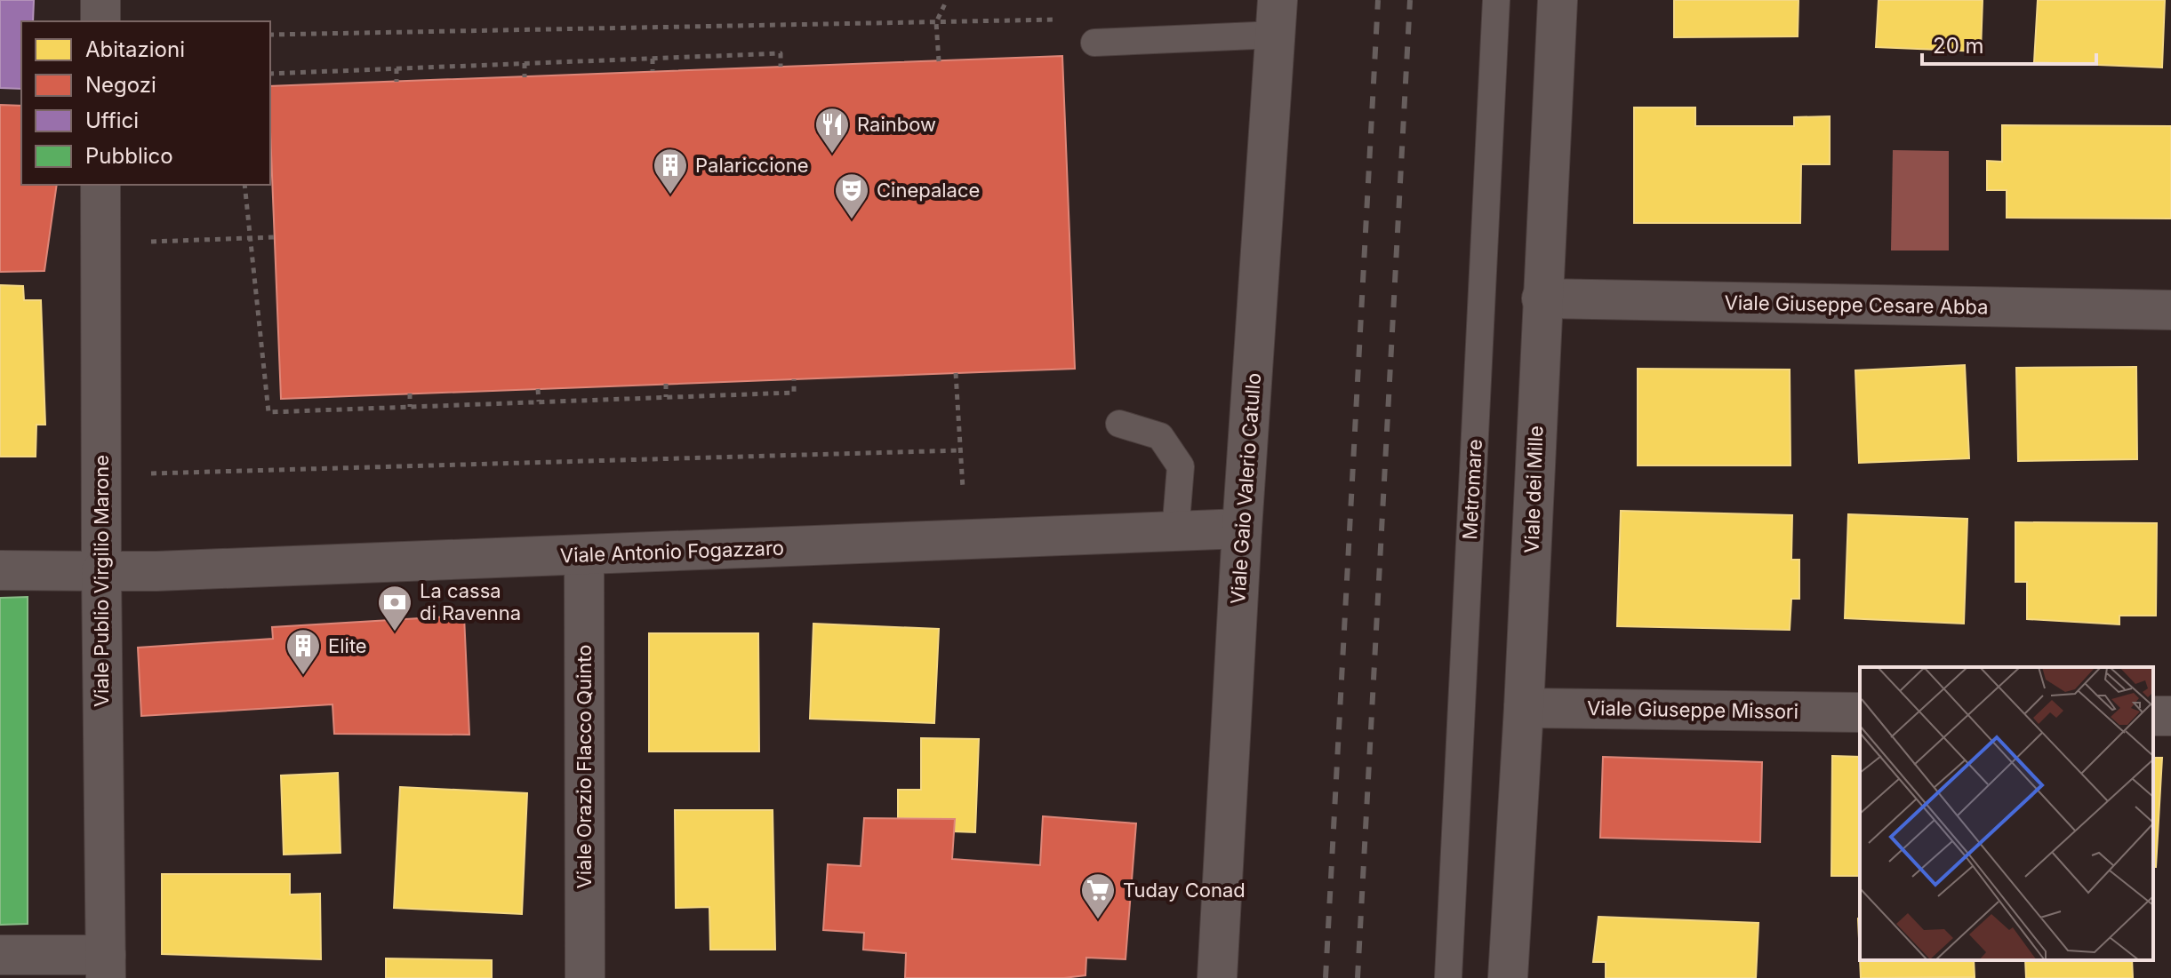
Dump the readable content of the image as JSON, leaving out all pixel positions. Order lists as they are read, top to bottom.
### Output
{
  "streets": {
    "street": [
      "Viale Giuseppe Cesare Abba",
      "Viale Gaio Valerio Catullo",
      "Viale dei Mille",
      "Viale Antonio Fogazzaro",
      "Viale Publio Virgilio Marone",
      "Viale Giuseppe Missori",
      "Viale Orazio Flacco Quinto"
    ],
    "lane": ["Metromare"]
  },
  "crossings": [
    ["Viale Giuseppe Cesare Abba", "Viale dei Mille"],
    ["Viale Gaio Valerio Catullo", "Viale Antonio Fogazzaro"],
    ["Viale dei Mille", "Viale Giuseppe Missori"],
    ["Viale Antonio Fogazzaro", "Viale Publio Virgilio Marone"],
    ["Viale Antonio Fogazzaro", "Viale Orazio Flacco Quinto"]
  ],
  "places": {
    "restaurant": ["Rainbow"],
    "building": ["Palariccione", "Elite"],
    "theatre": ["Cinepalace"],
    "bank": ["La cassa di Ravenna"],
    "supermarket": ["Tuday Conad"]
  },
  "legend": [
    "Abitazioni",
    "Negozi",
    "Uffici",
    "Pubblico"
  ],
  "scale_bar": "20 m"
}
